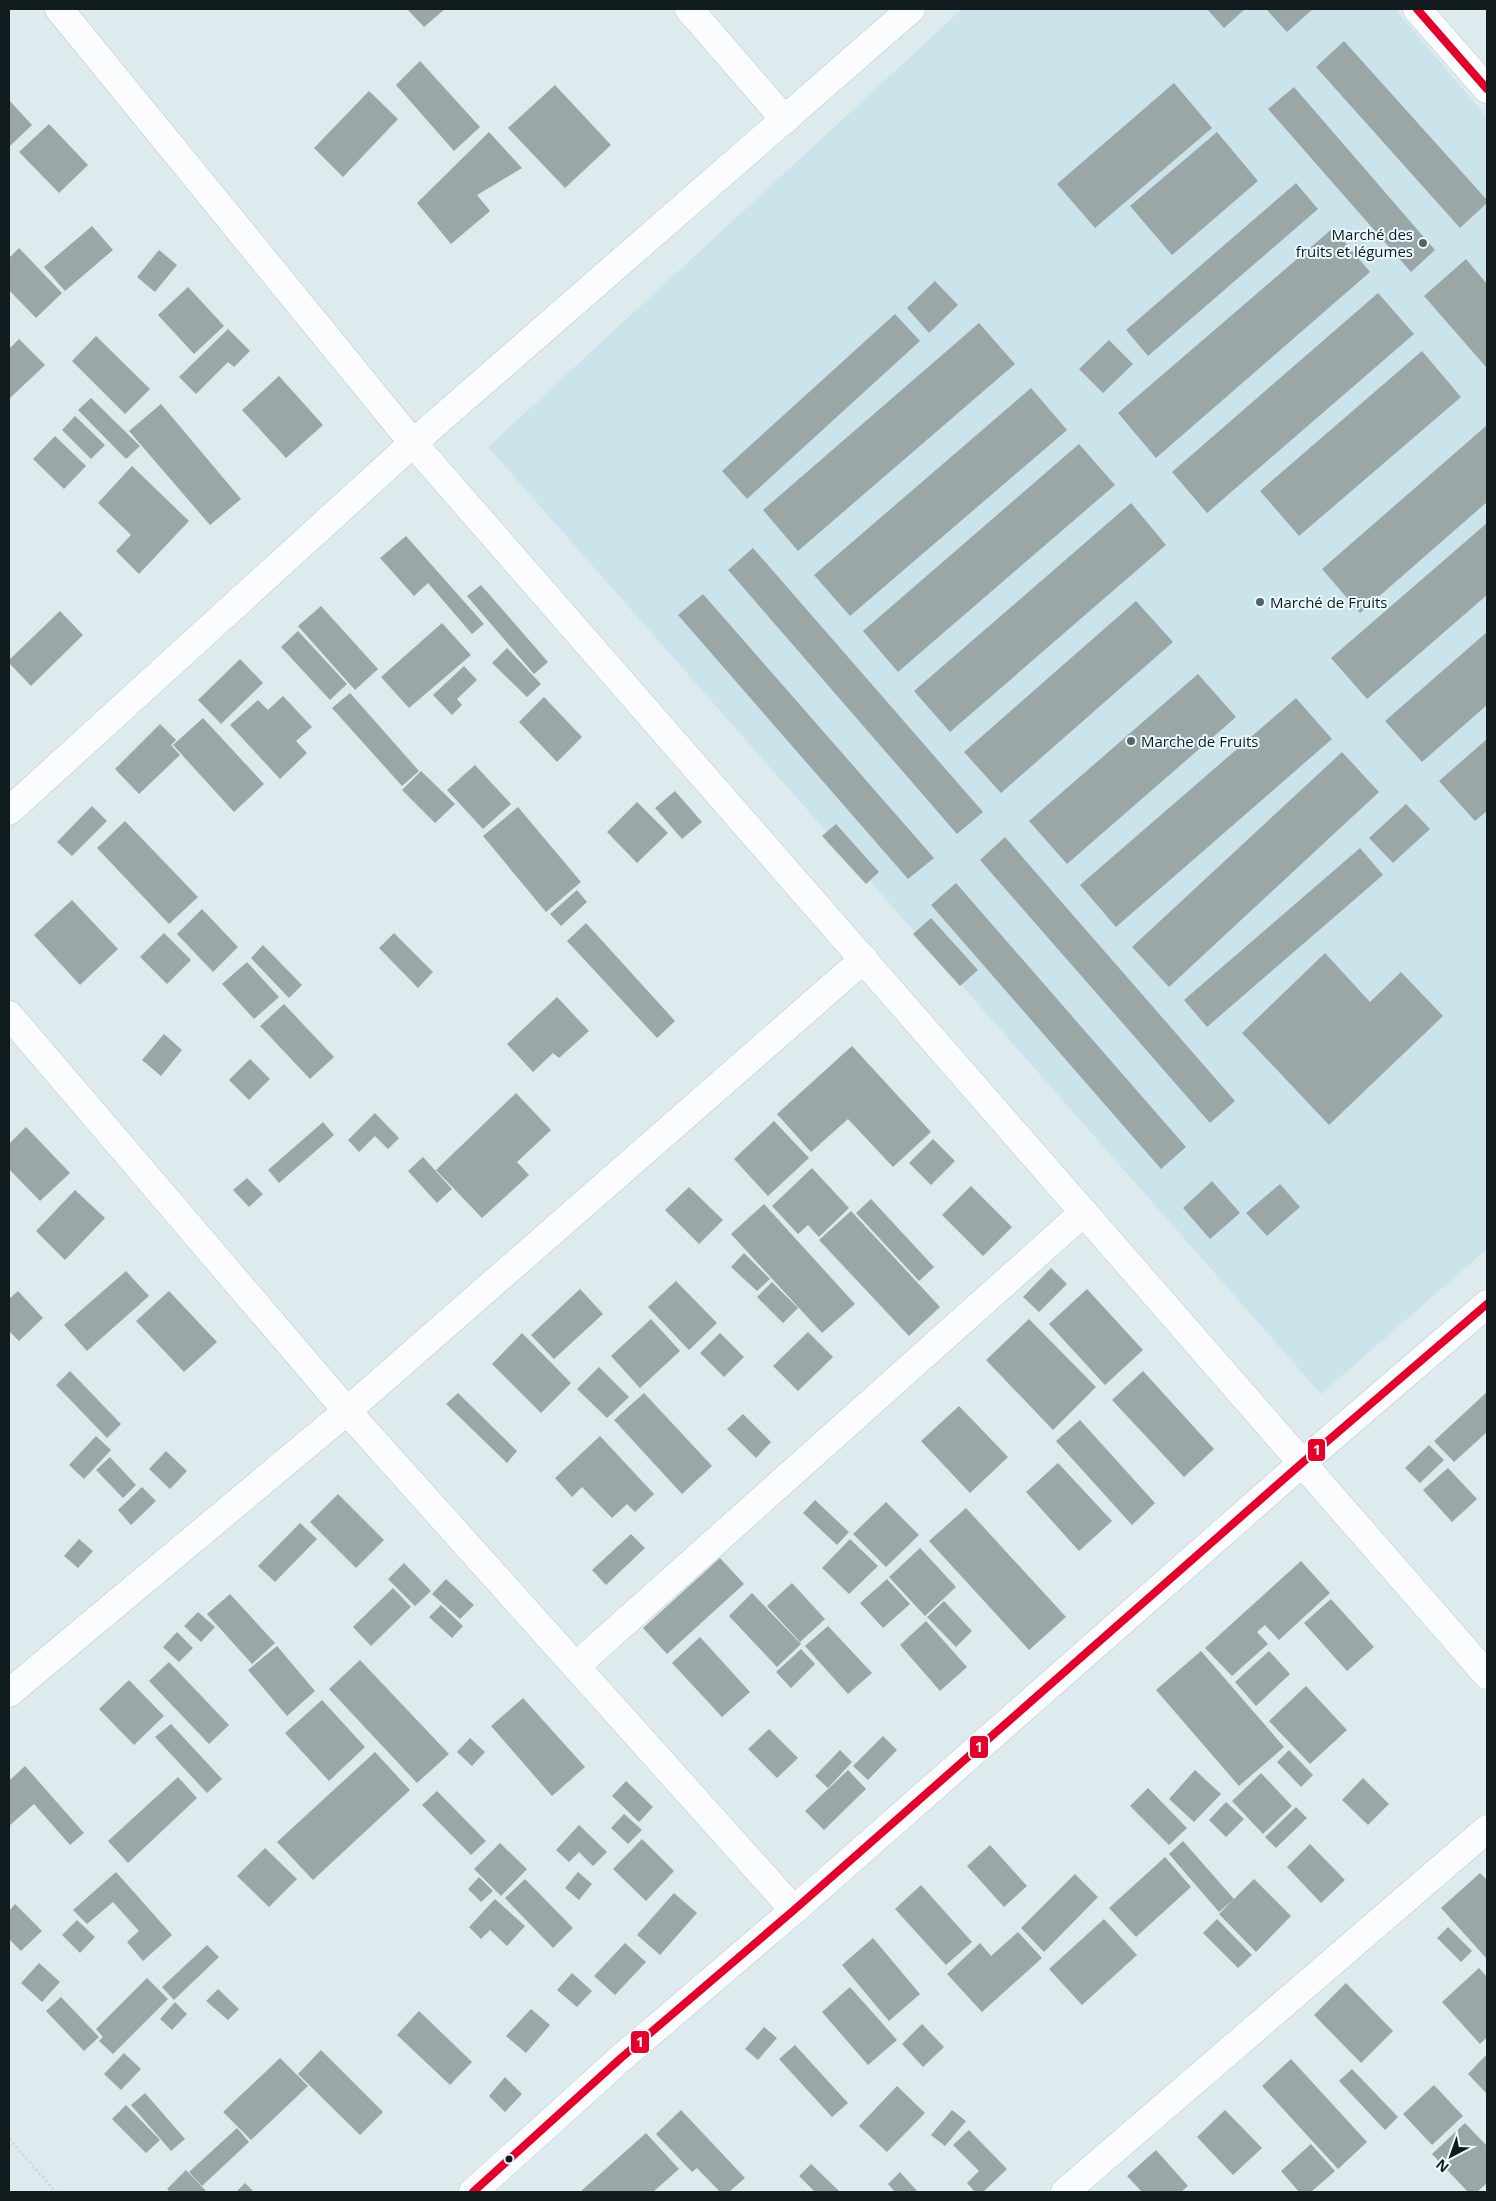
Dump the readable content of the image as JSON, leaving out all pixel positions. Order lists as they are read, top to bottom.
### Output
{
  "places": ["Marché des fruits et légumes", "Marché de Fruits", "Marche de Fruits"],
  "lines": ["transit line 1"],
  "north": "bottom left"
}
